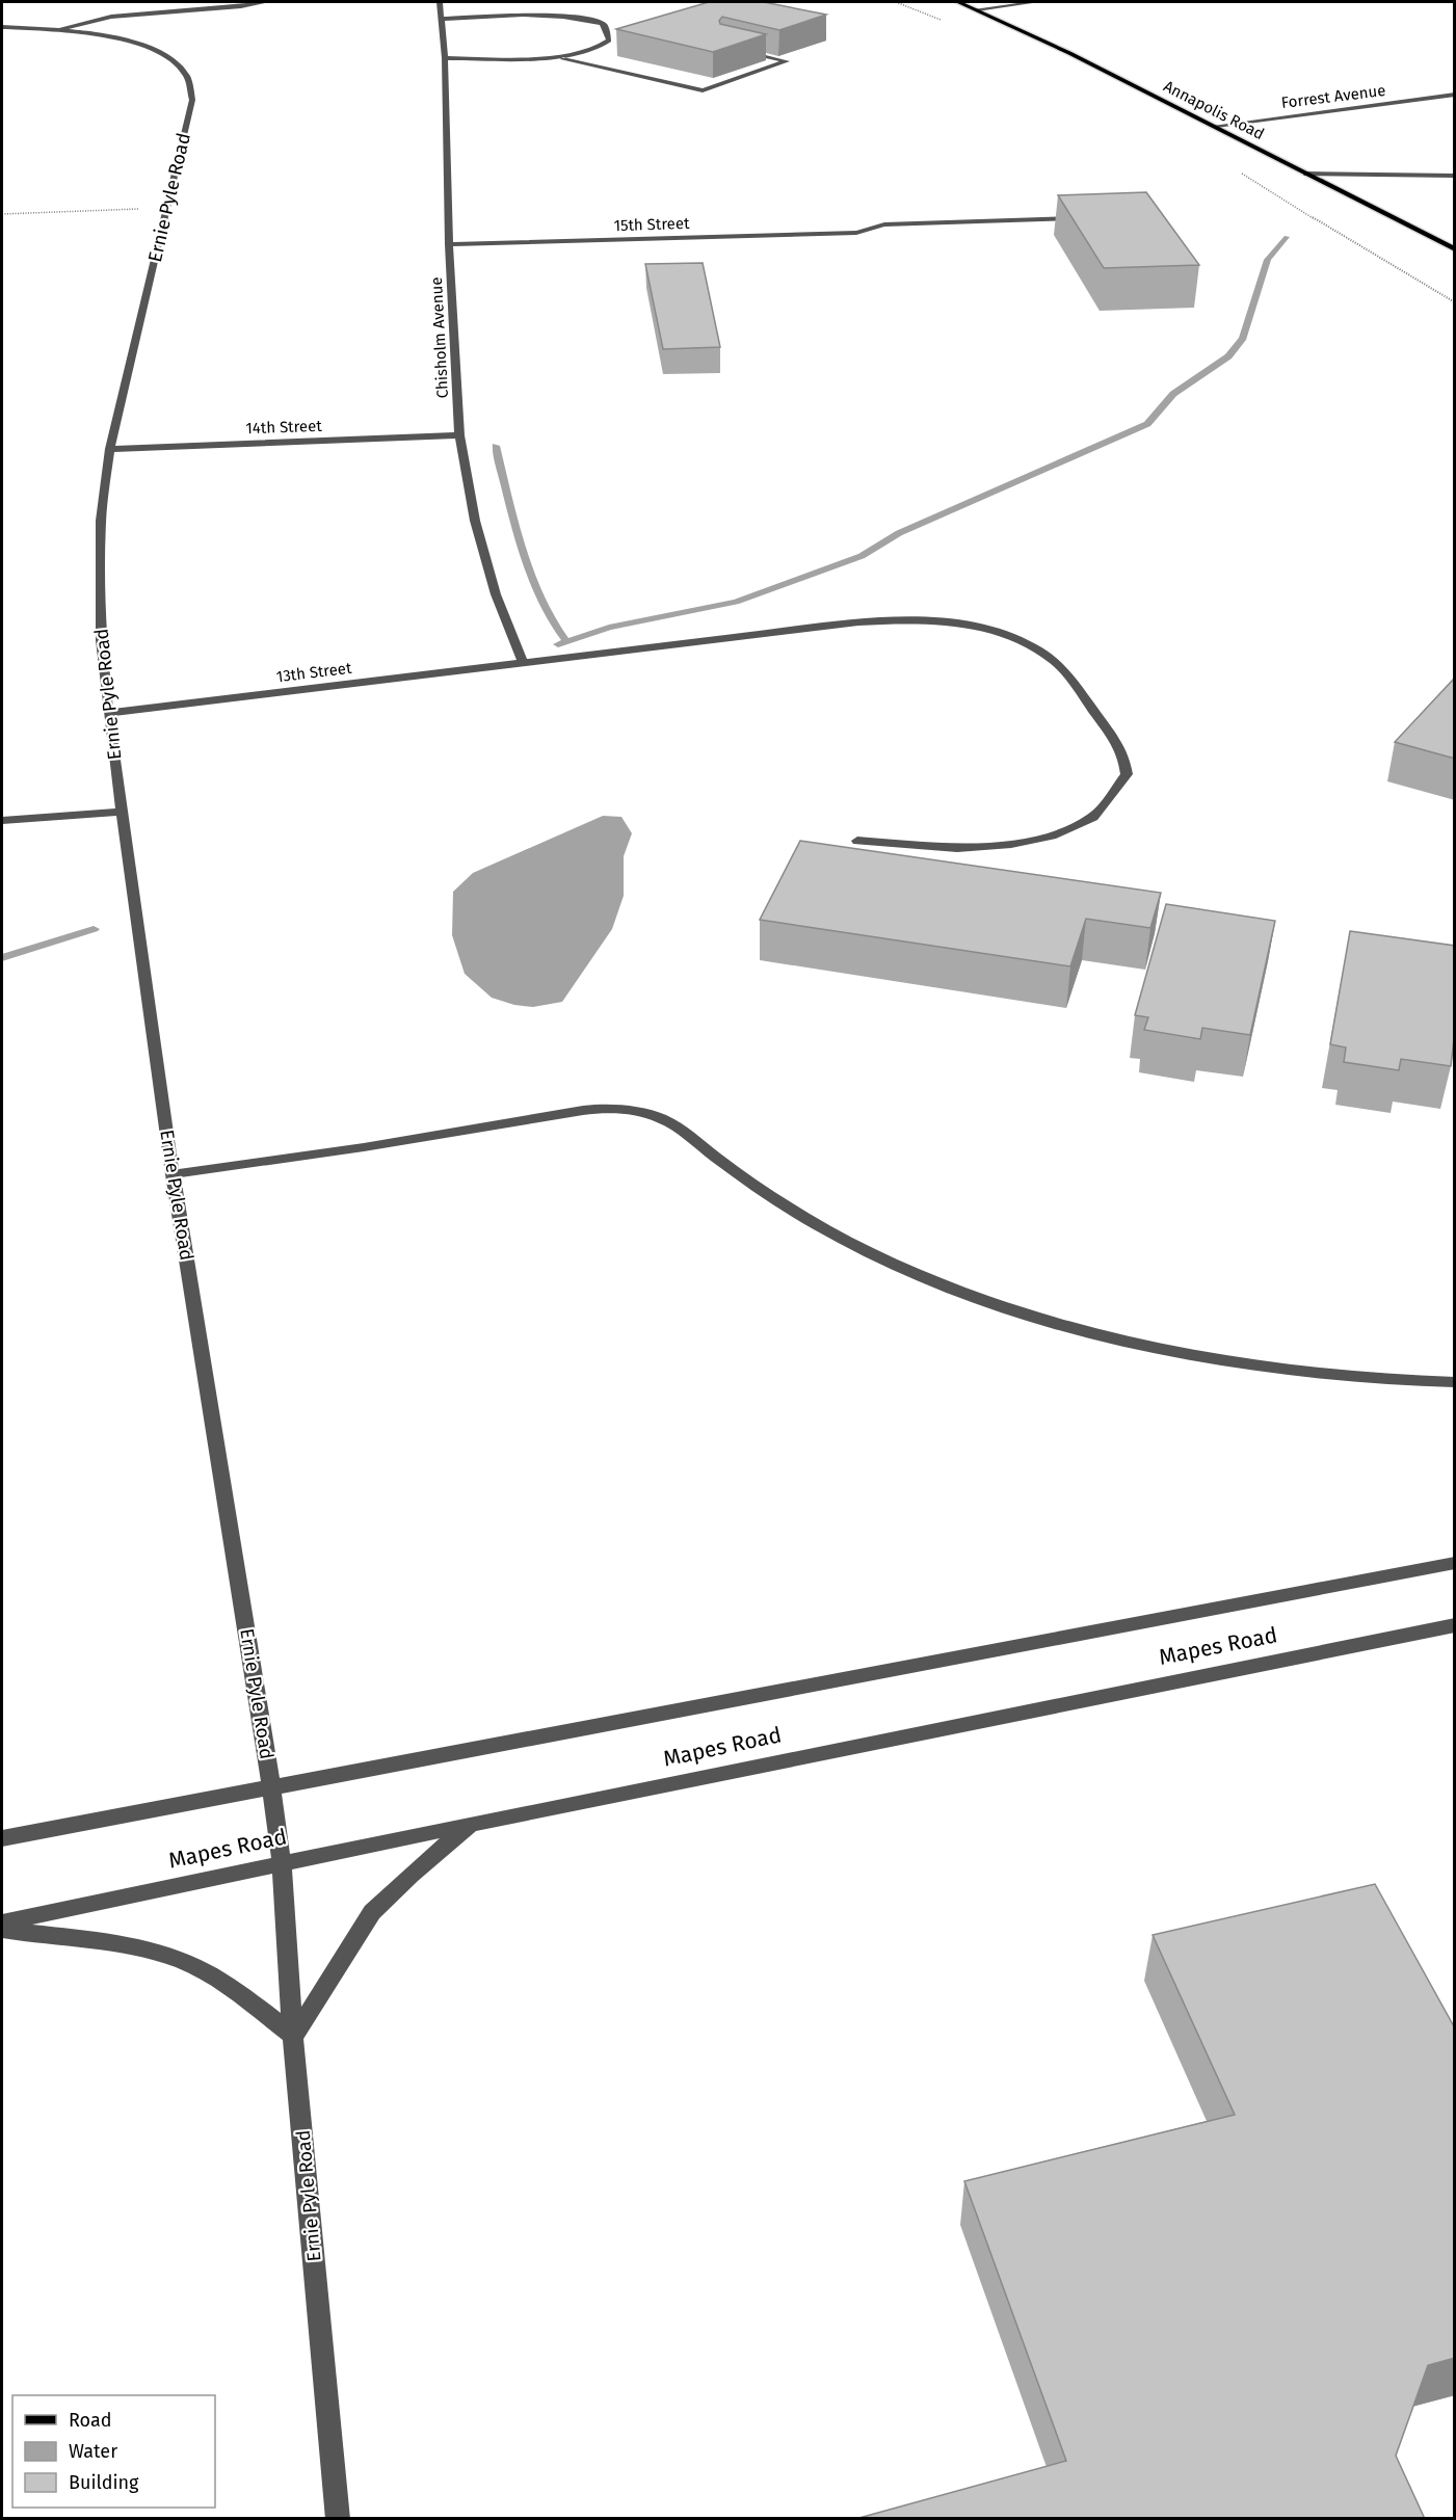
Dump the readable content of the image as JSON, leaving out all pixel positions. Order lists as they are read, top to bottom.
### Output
{
  "streets": {
    "main road": ["Annapolis Road"],
    "street": [
      "Forrest Avenue",
      "Ernie Pyle Road",
      "15th Street",
      "Chisholm Avenue",
      "14th Street",
      "13th Street",
      "Mapes Road"
    ]
  },
  "crossings": [
    ["Forrest Avenue", "Annapolis Road"],
    ["Ernie Pyle Road", "14th Street"],
    ["Ernie Pyle Road", "13th Street"],
    ["Ernie Pyle Road", "Mapes Road"],
    ["15th Street", "Chisholm Avenue"],
    ["Chisholm Avenue", "14th Street"],
    ["Chisholm Avenue", "13th Street"]
  ],
  "legend": ["Road", "Water", "Building"]
}
